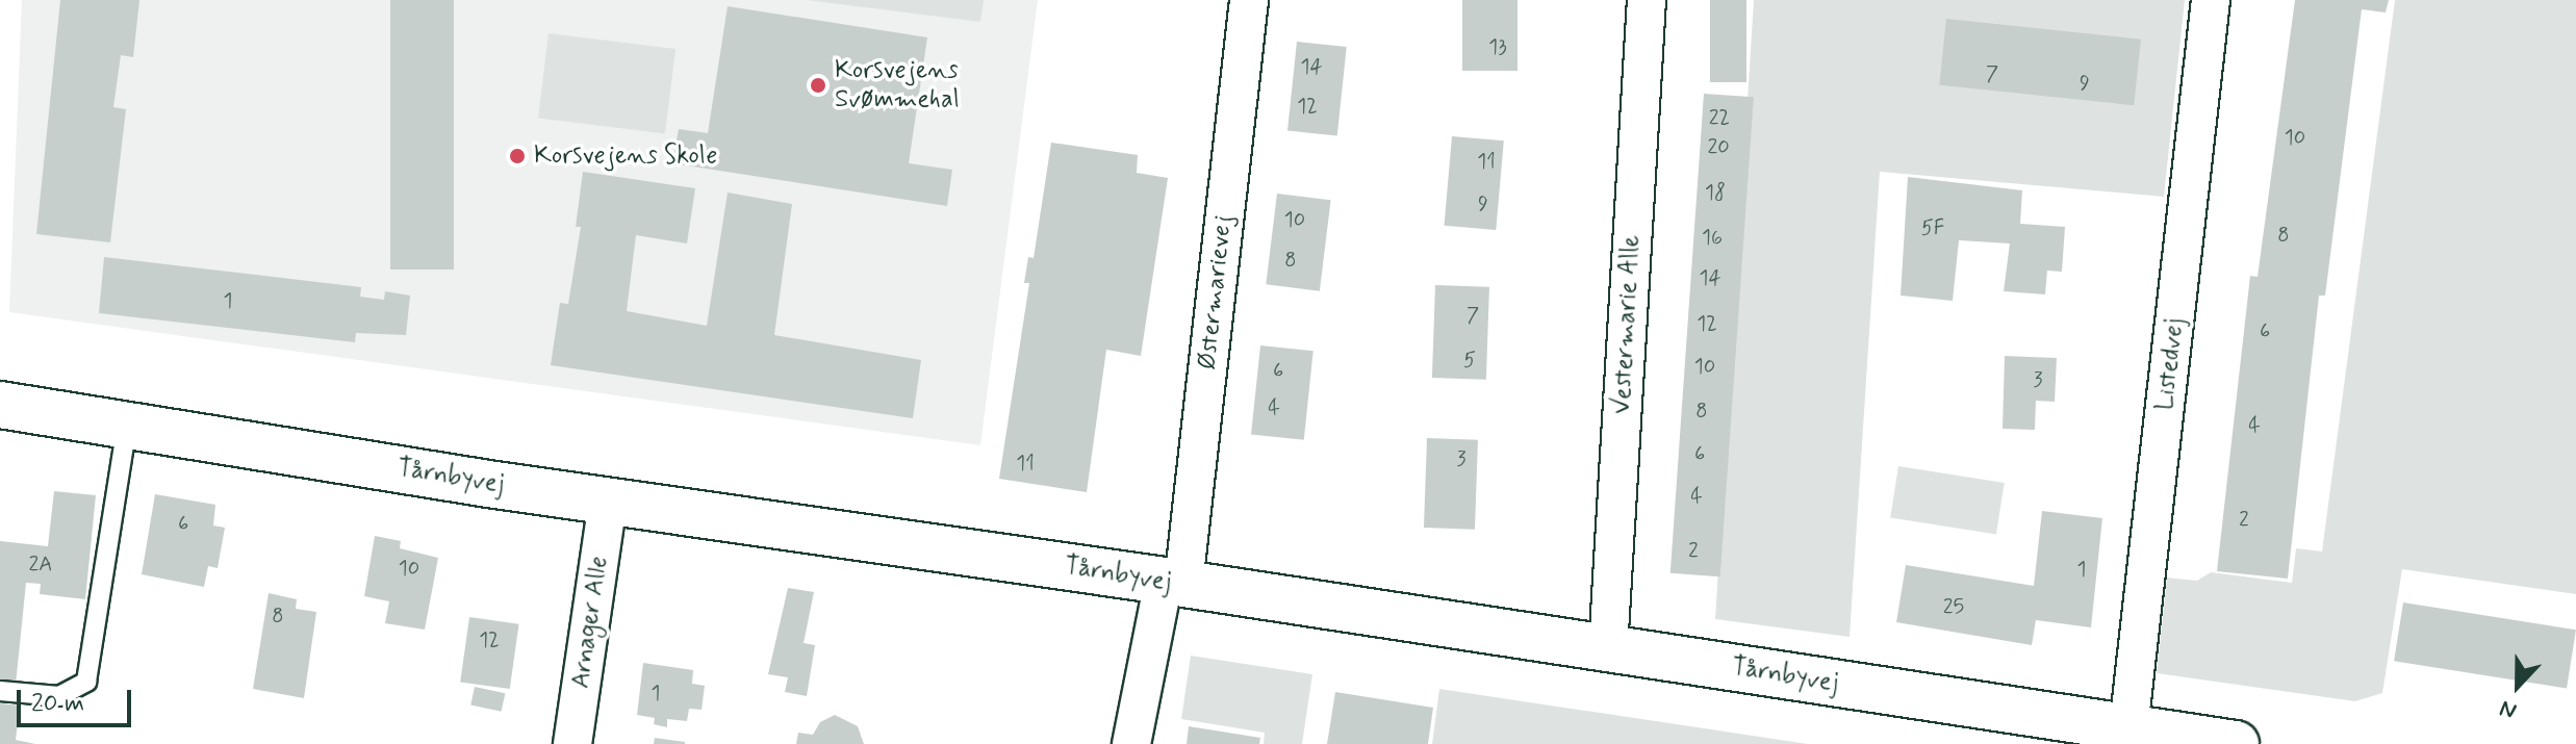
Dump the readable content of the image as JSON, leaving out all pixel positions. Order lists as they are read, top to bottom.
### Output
{
  "streets": {
    "street": [
      "Østermarievej",
      "Vestermarie Alle",
      "Listedvej",
      "Tårnbyvej",
      "Arnager Alle"
    ]
  },
  "crossings": [
    ["Østermarievej", "Tårnbyvej"],
    ["Vestermarie Alle", "Tårnbyvej"],
    ["Listedvej", "Tårnbyvej"],
    ["Tårnbyvej", "Arnager Alle"]
  ],
  "places": ["Korsvejens Svømmehal", "Korsvejens Skole"],
  "house_numbers": [
    "13",
    "14",
    "7",
    "9",
    "12",
    "22",
    "10",
    "20",
    "11",
    "18",
    "9",
    "10",
    "5F",
    "8",
    "16",
    "8",
    "14",
    "1",
    "7",
    "12",
    "6",
    "5",
    "10",
    "6",
    "3",
    "4",
    "8",
    "4",
    "6",
    "3",
    "11",
    "4",
    "2",
    "6",
    "2",
    "2A",
    "10",
    "1",
    "25",
    "8",
    "12",
    "1"
  ],
  "scale_bar": "20 m",
  "north": "bottom"
}
